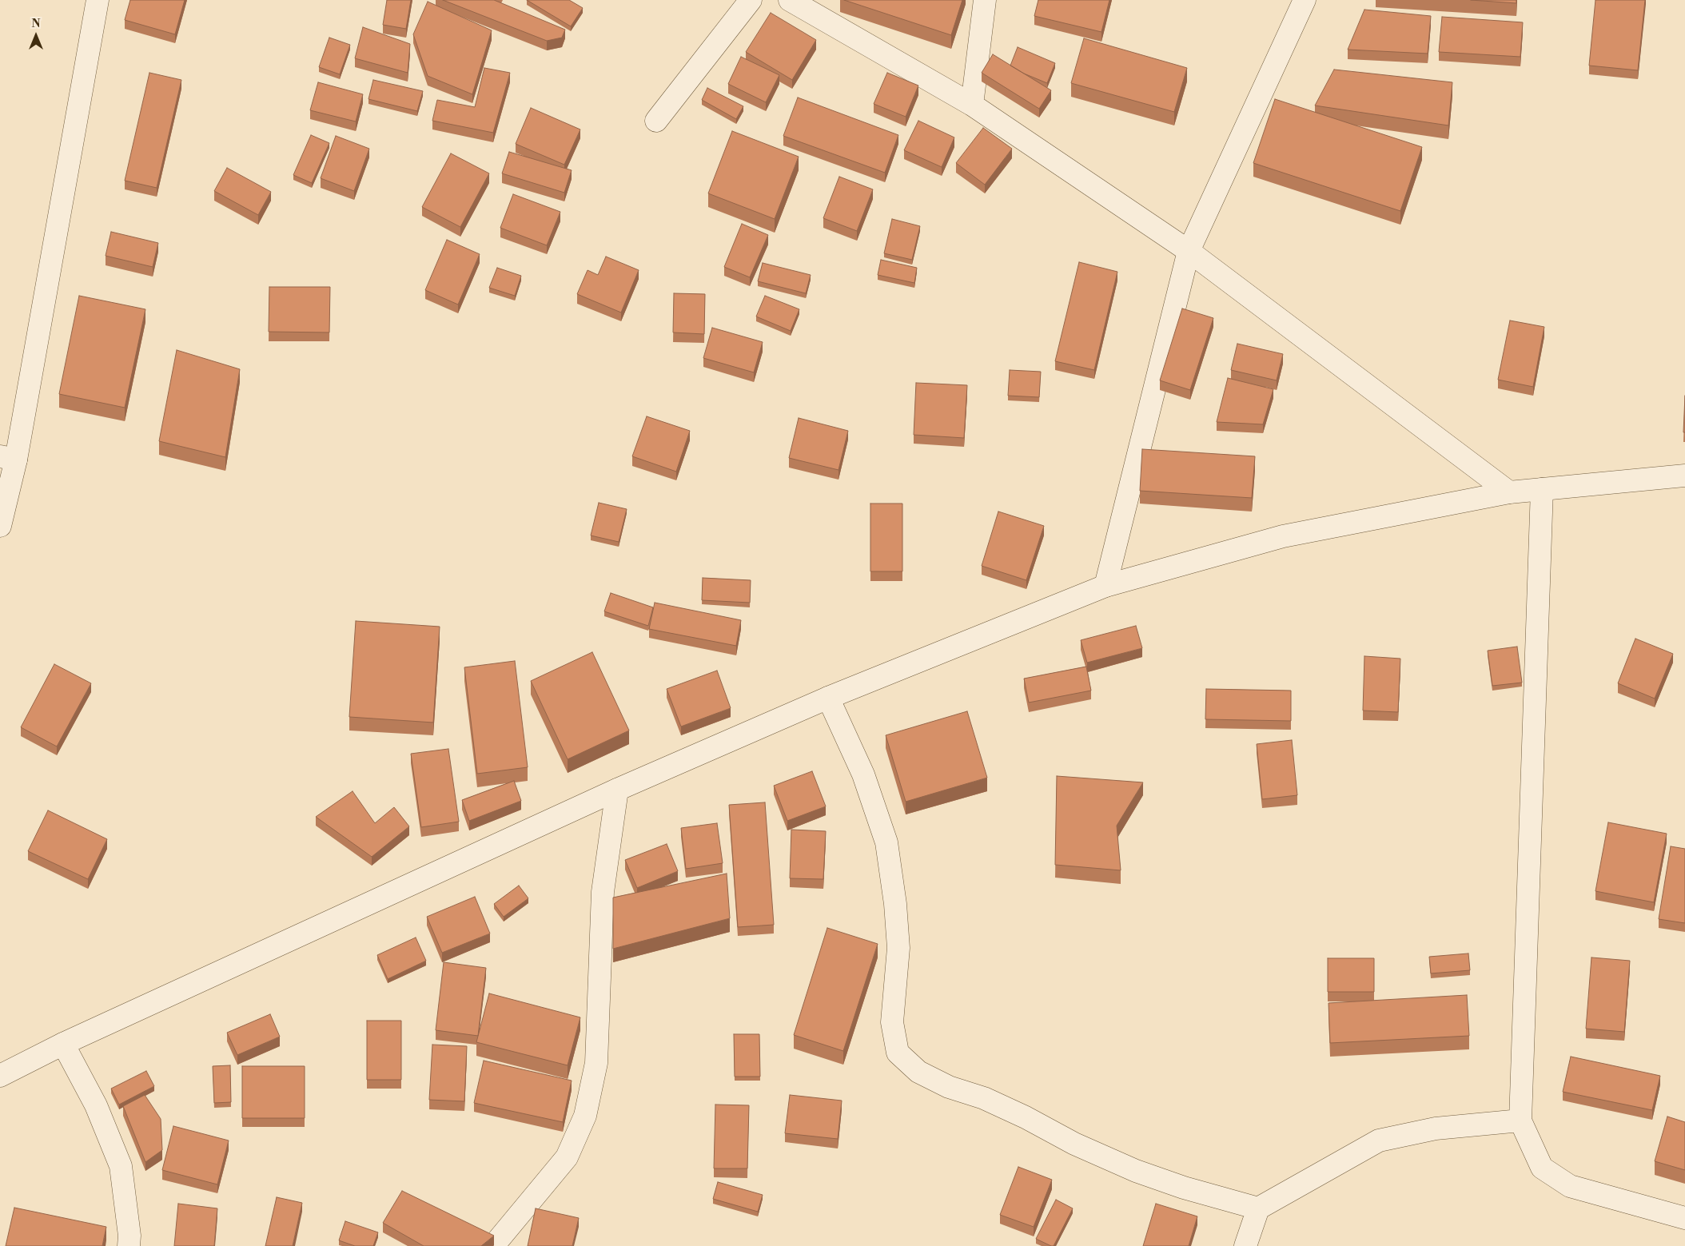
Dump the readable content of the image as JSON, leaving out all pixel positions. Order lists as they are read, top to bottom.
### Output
{
  "north": "top"
}
